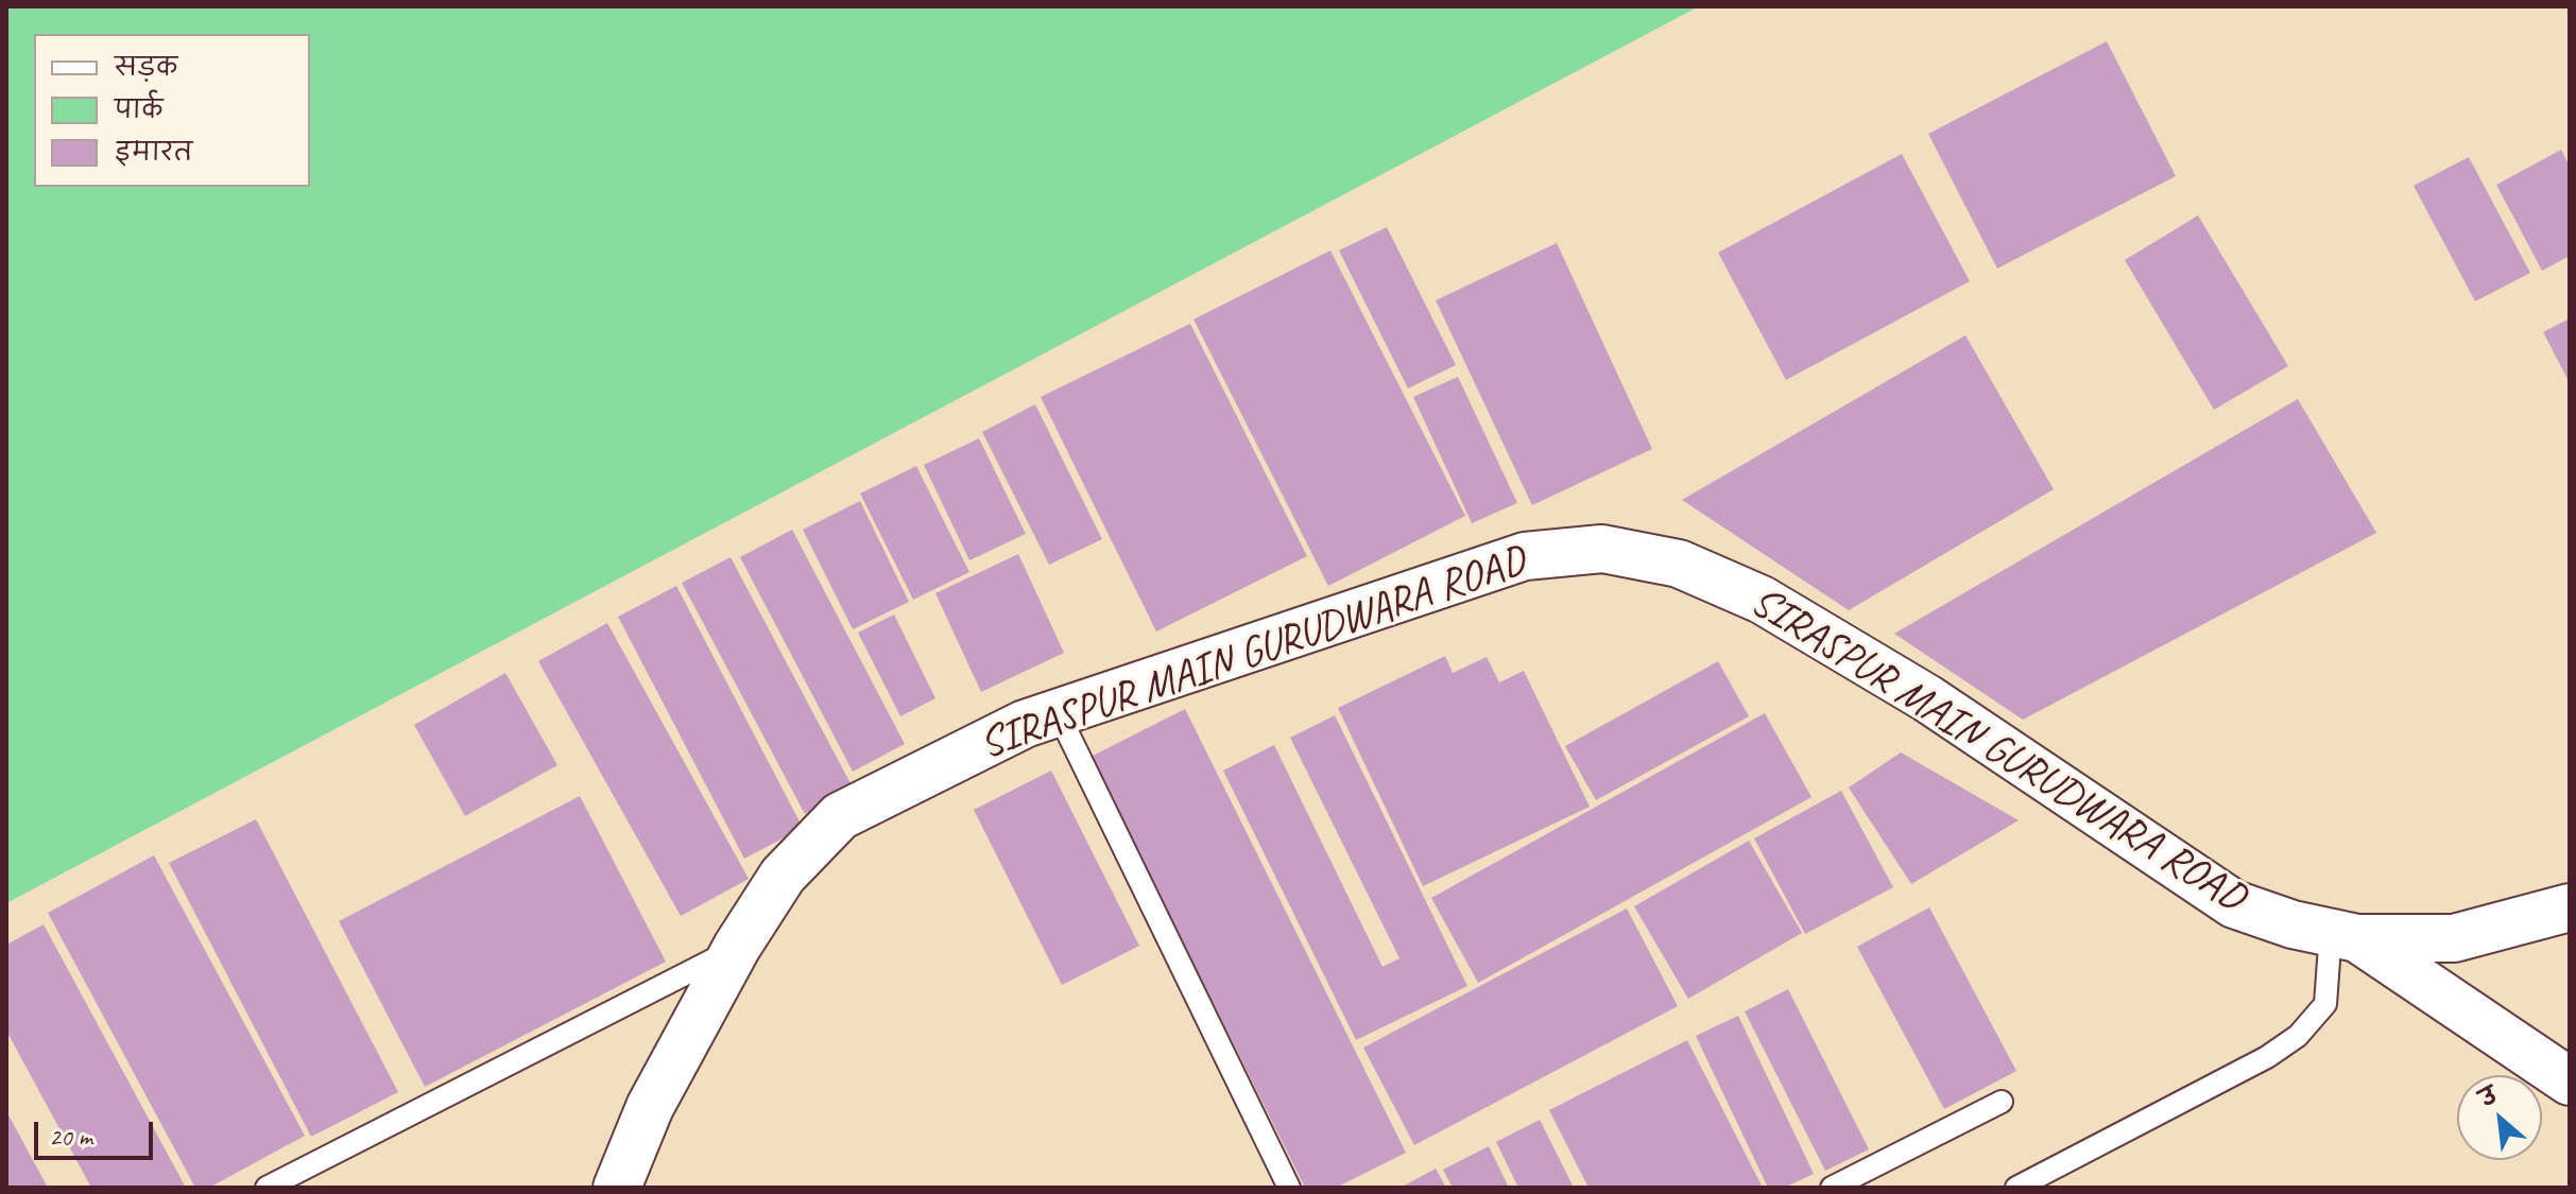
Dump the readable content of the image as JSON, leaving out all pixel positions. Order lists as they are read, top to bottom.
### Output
{
  "streets": {
    "street": ["SIRASPUR MAIN GURUDWARA ROAD"]
  },
  "legend": ["सड़क", "पार्क", "इमारत"],
  "scale_bar": "20 m",
  "north": "top left"
}
